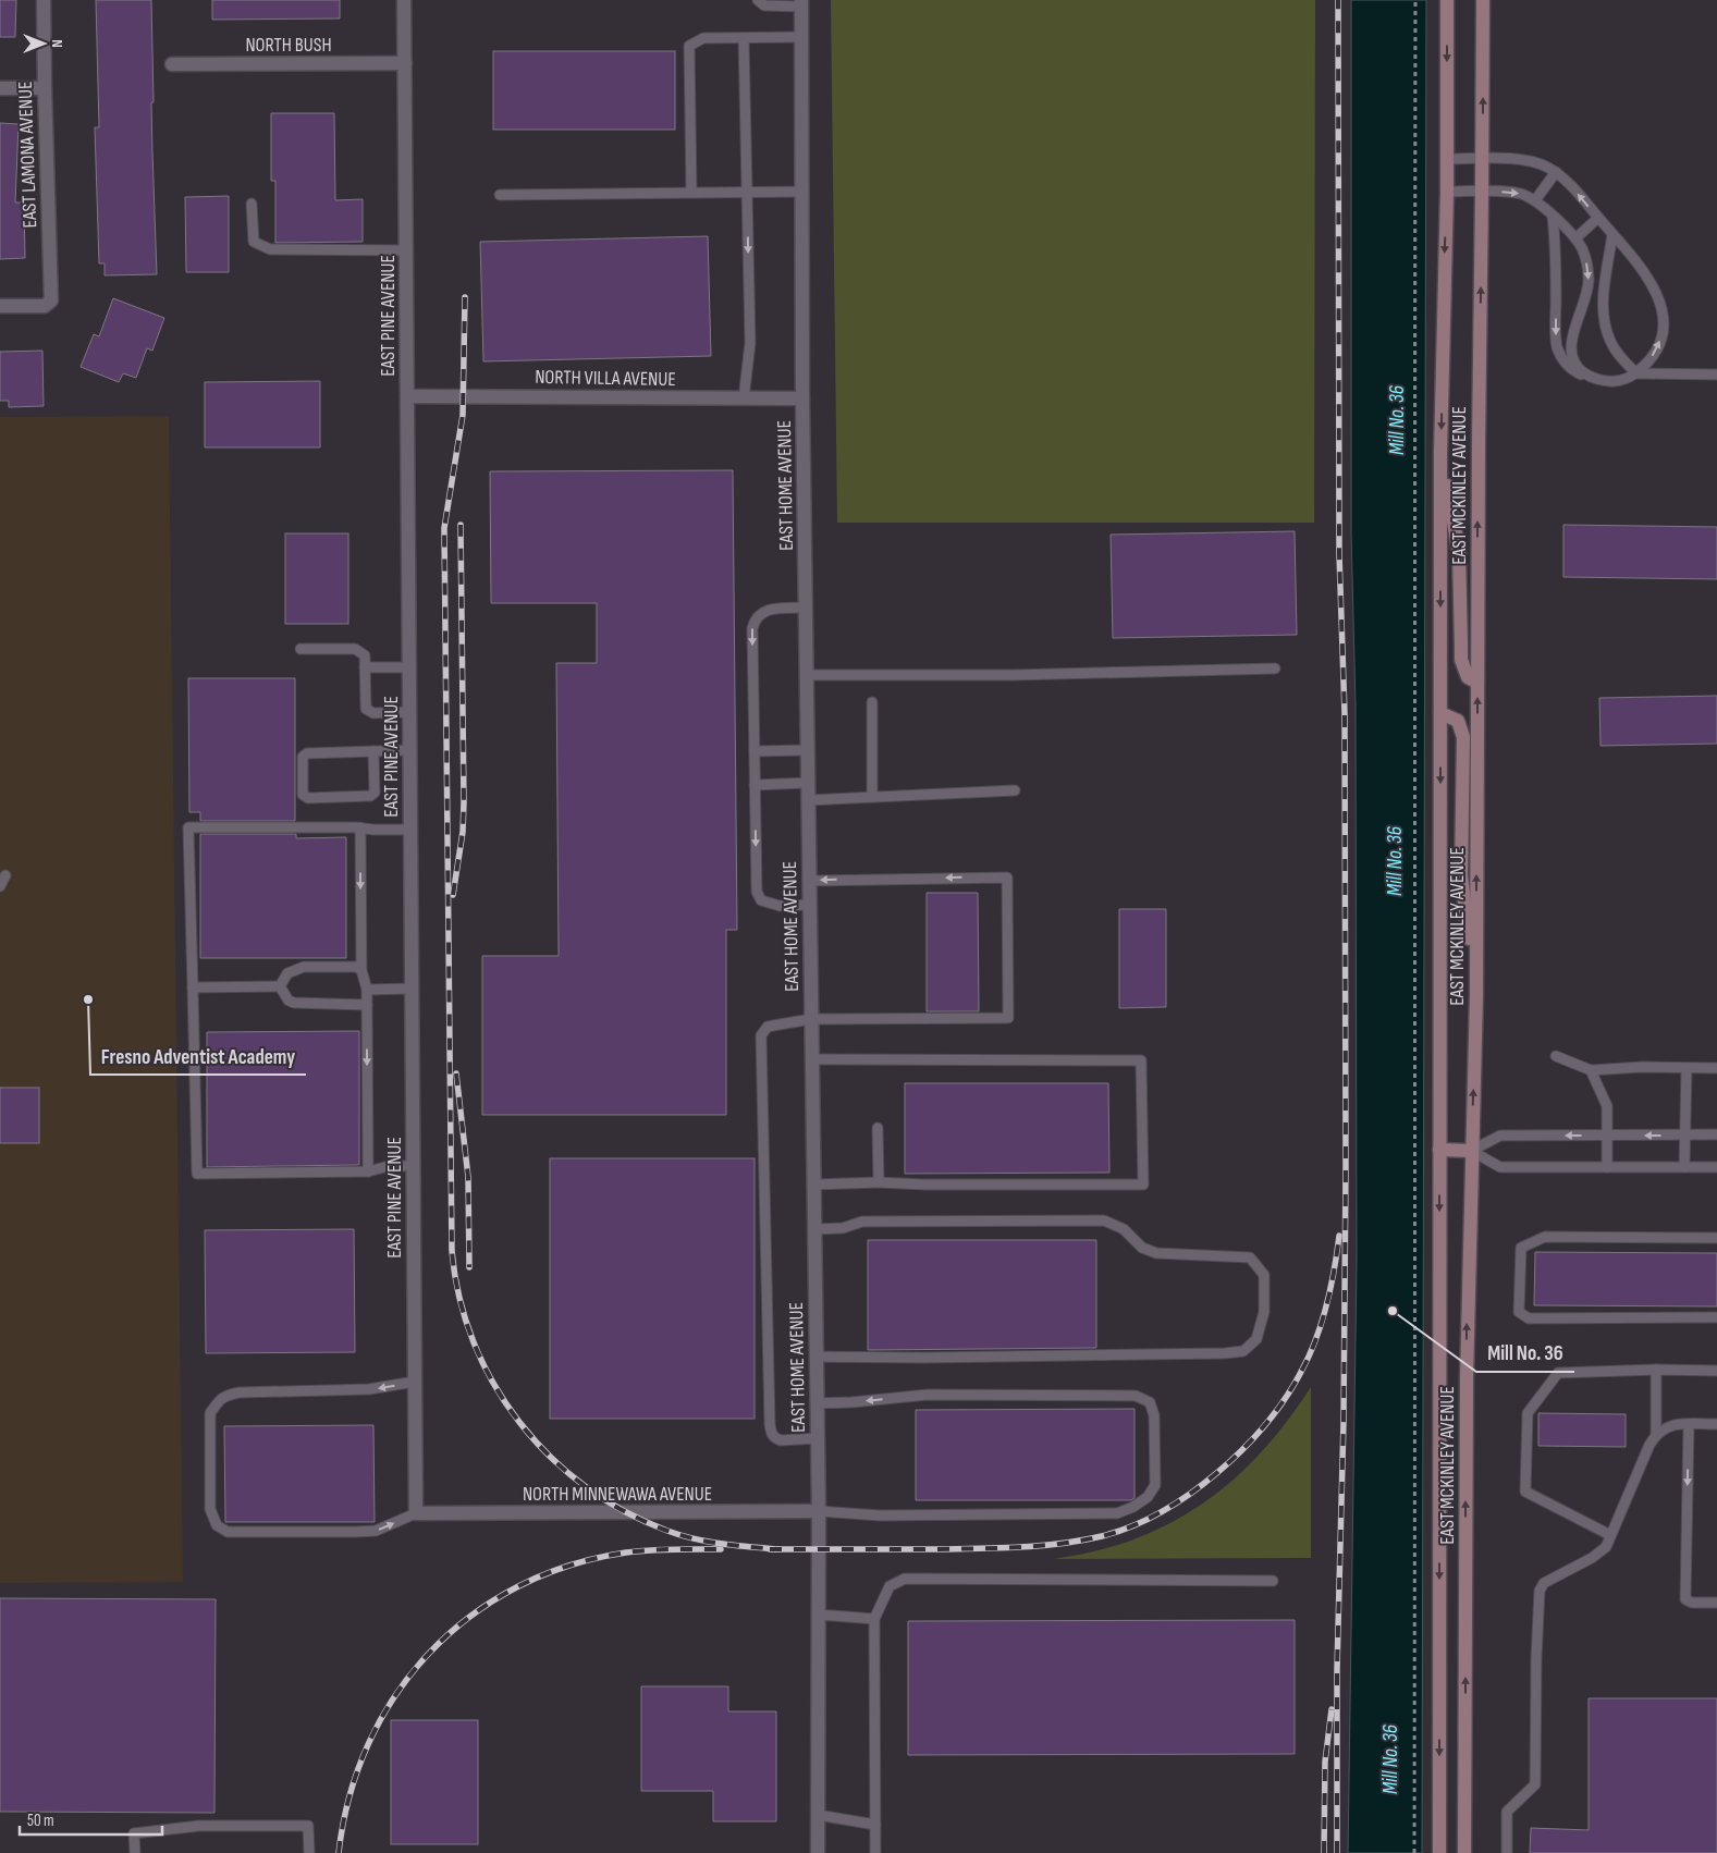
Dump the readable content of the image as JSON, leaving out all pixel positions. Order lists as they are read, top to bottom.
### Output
{
  "streets": {
    "main road": ["EAST MCKINLEY AVENUE"],
    "street": [
      "NORTH BUSH",
      "EAST LAMONA AVENUE",
      "EAST PINE AVENUE",
      "NORTH VILLA AVENUE",
      "EAST HOME AVENUE",
      "NORTH MINNEWAWA AVENUE"
    ]
  },
  "crossings": [
    ["NORTH BUSH", "EAST PINE AVENUE"],
    ["EAST PINE AVENUE", "NORTH VILLA AVENUE"],
    ["EAST PINE AVENUE", "NORTH MINNEWAWA AVENUE"],
    ["NORTH VILLA AVENUE", "EAST HOME AVENUE"],
    ["EAST HOME AVENUE", "NORTH MINNEWAWA AVENUE"]
  ],
  "water": ["Mill No. 36"],
  "places": ["Fresno Adventist Academy", "Mill No. 36"],
  "scale_bar": "50 m",
  "north": "right"
}
